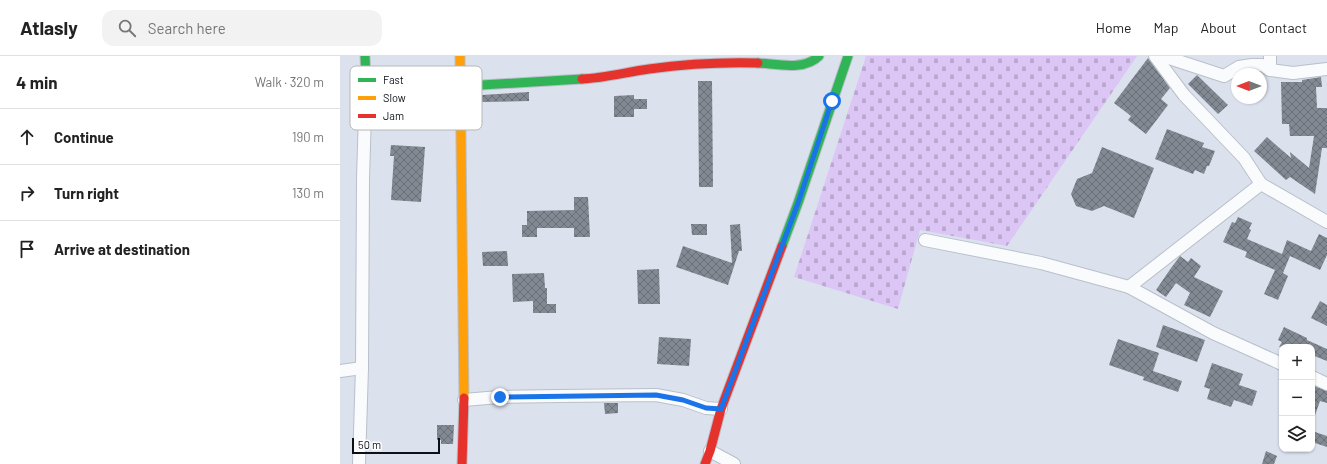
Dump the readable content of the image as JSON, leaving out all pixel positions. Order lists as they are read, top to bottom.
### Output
{
  "legend": ["Fast", "Slow", "Jam"],
  "scale_bar": "50 m",
  "north": "left",
  "page": {
    "header": "Atlasly",
    "search": "Search here",
    "nav": [
      "Home",
      "Map",
      "About",
      "Contact"
    ],
    "heading": ["4 min", "Walk · 320 m"],
    "list": [
      ["Continue", "190 m"],
      ["Turn right", "130 m"],
      "Arrive at destination"
    ],
    "map_buttons": ["+", "−"],
    "scale": "50 m"
  }
}
